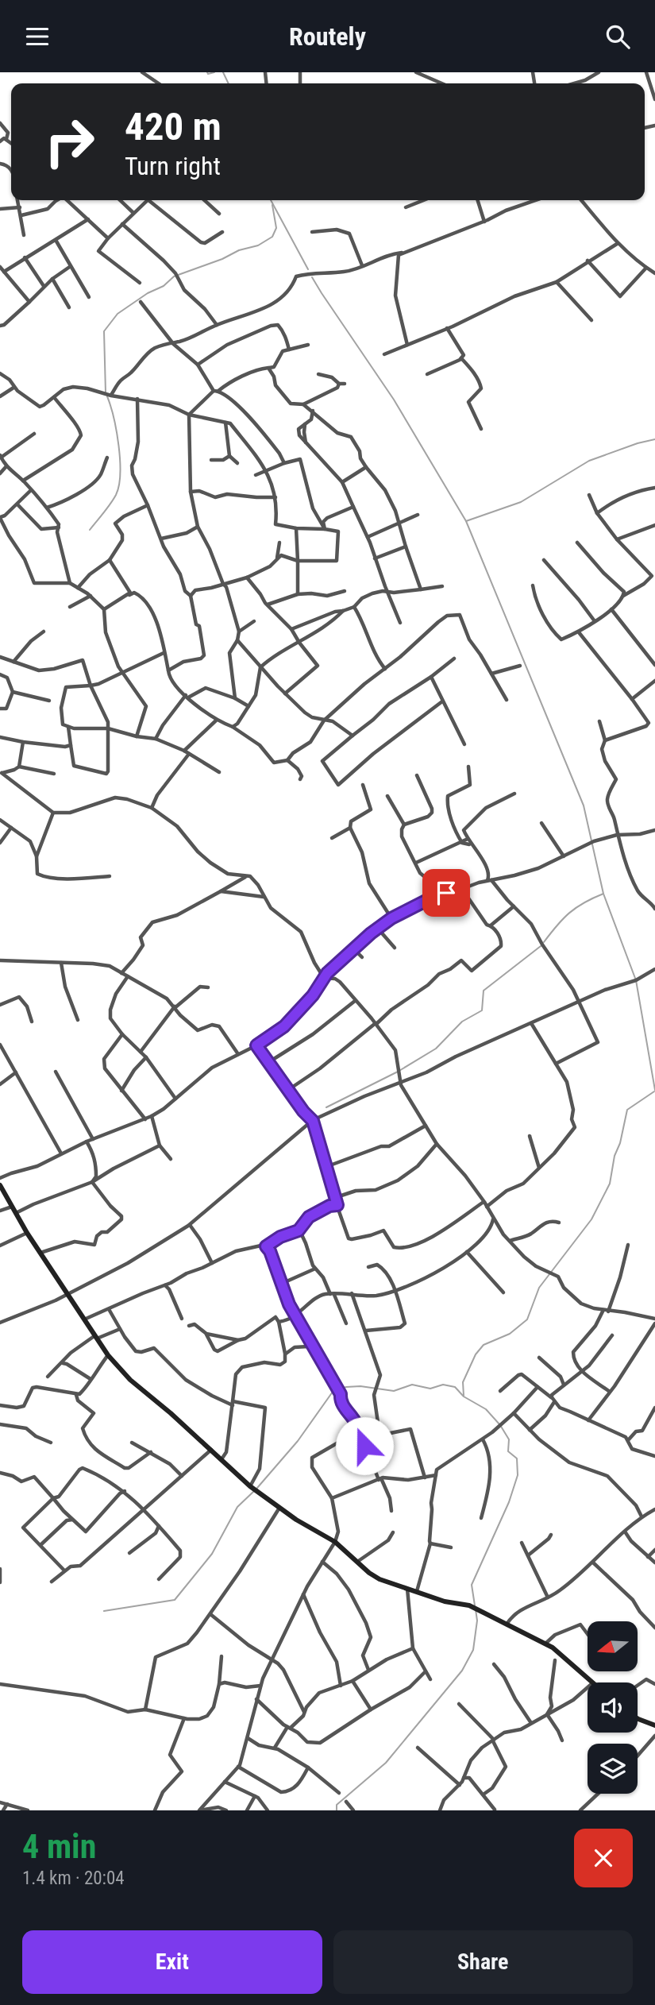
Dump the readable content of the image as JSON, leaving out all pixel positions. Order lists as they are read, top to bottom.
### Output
{
  "north": "left",
  "page": {
    "header": "Routely",
    "turn": ["420 m", "Turn right"],
    "heading": ["4 min", "1.4 km · 20:04"],
    "buttons": ["Exit", "Share"]
  }
}
